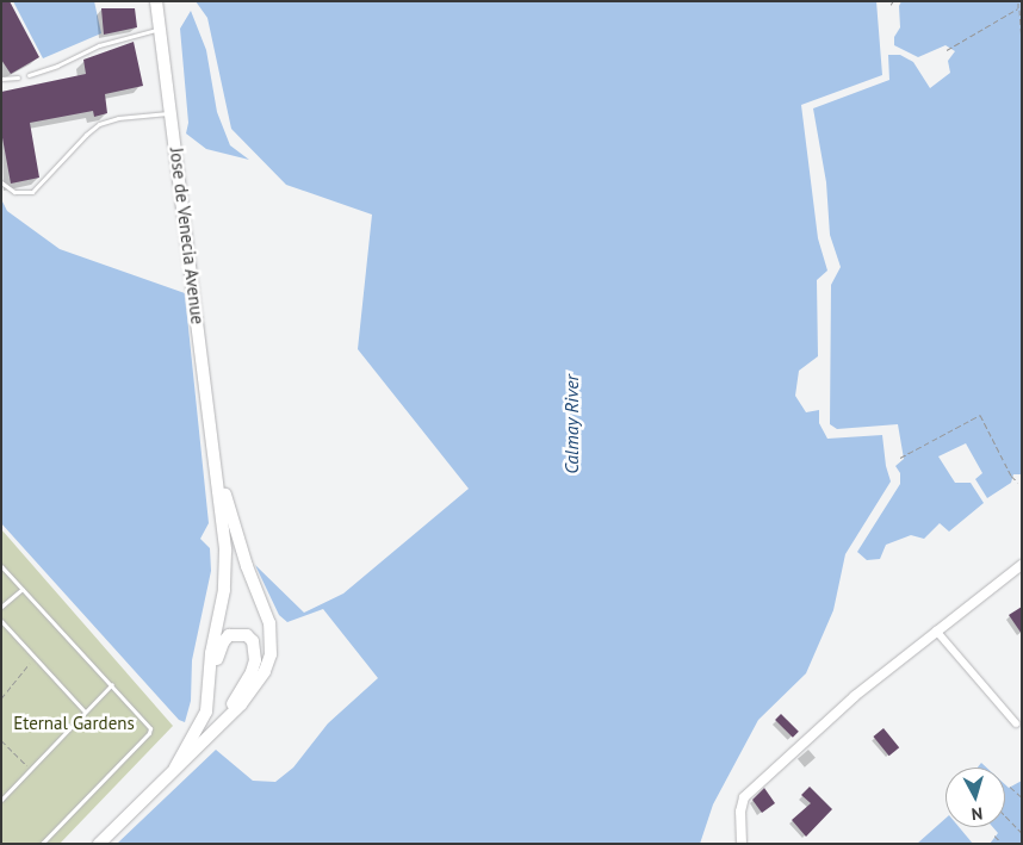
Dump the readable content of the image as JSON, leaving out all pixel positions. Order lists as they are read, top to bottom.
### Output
{
  "streets": {
    "highway": ["Jose de Venecia Avenue"]
  },
  "water": ["Calmay River"],
  "parks": ["Eternal Gardens"],
  "north": "bottom"
}
